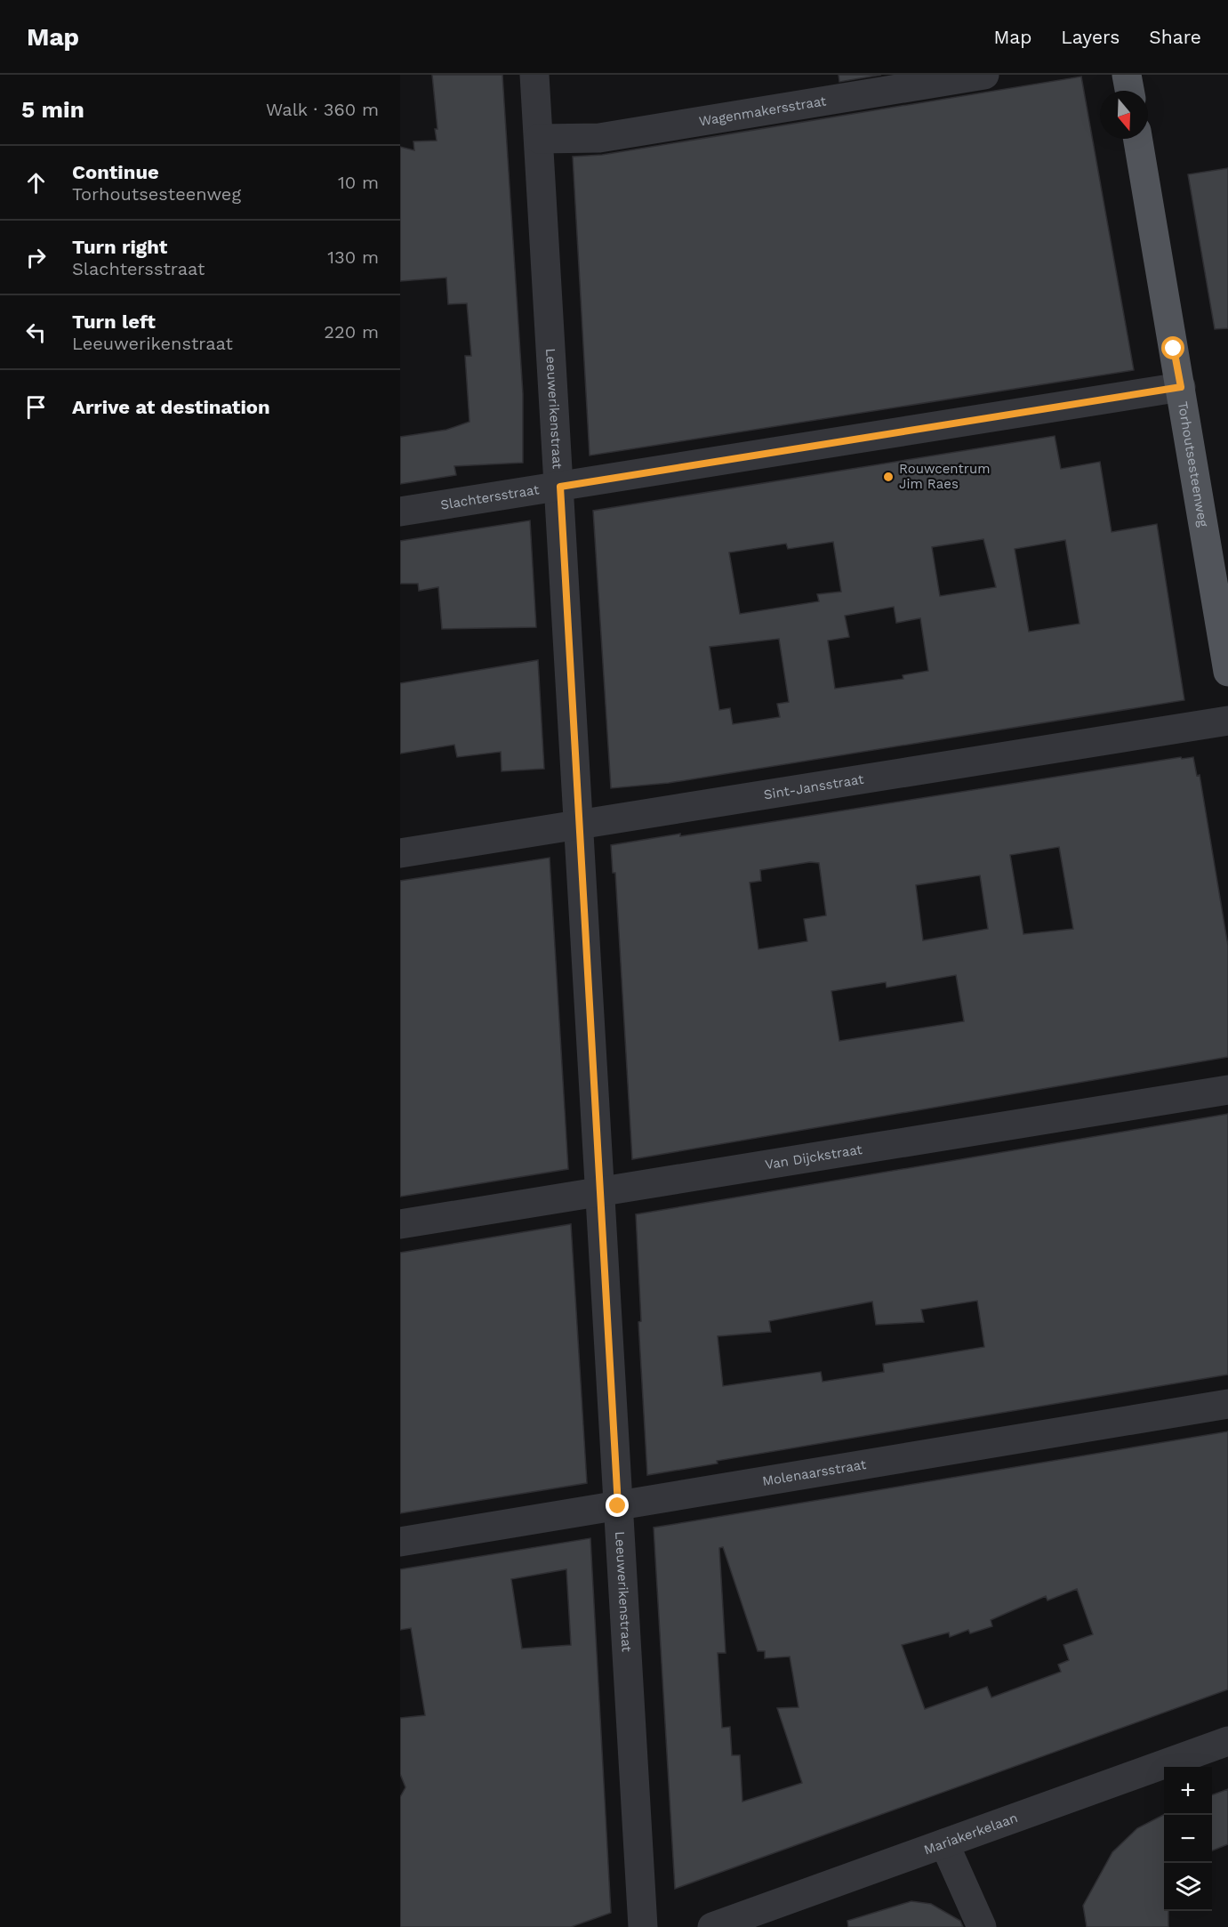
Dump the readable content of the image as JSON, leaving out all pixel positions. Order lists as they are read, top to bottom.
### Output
{
  "streets": {
    "main road": ["Torhoutsesteenweg"],
    "street": [
      "Wagenmakersstraat",
      "Leeuwerikenstraat",
      "Slachtersstraat",
      "Sint-Jansstraat",
      "Van Dijckstraat",
      "Molenaarsstraat",
      "Mariakerkelaan"
    ]
  },
  "crossings": [
    ["Wagenmakersstraat", "Leeuwerikenstraat"],
    ["Leeuwerikenstraat", "Slachtersstraat"],
    ["Leeuwerikenstraat", "Sint-Jansstraat"],
    ["Leeuwerikenstraat", "Van Dijckstraat"],
    ["Leeuwerikenstraat", "Molenaarsstraat"],
    ["Torhoutsesteenweg", "Slachtersstraat"]
  ],
  "places": ["Rouwcentrum Jim Raes"],
  "north": "bottom",
  "page": {
    "header": "Map",
    "nav": ["Map", "Layers", "Share"],
    "heading": ["5 min", "Walk · 360 m"],
    "list": [
      ["Continue", "Torhoutsesteenweg", "10 m"],
      ["Turn right", "Slachtersstraat", "130 m"],
      ["Turn left", "Leeuwerikenstraat", "220 m"],
      "Arrive at destination"
    ],
    "map_buttons": ["+", "−"]
  }
}
